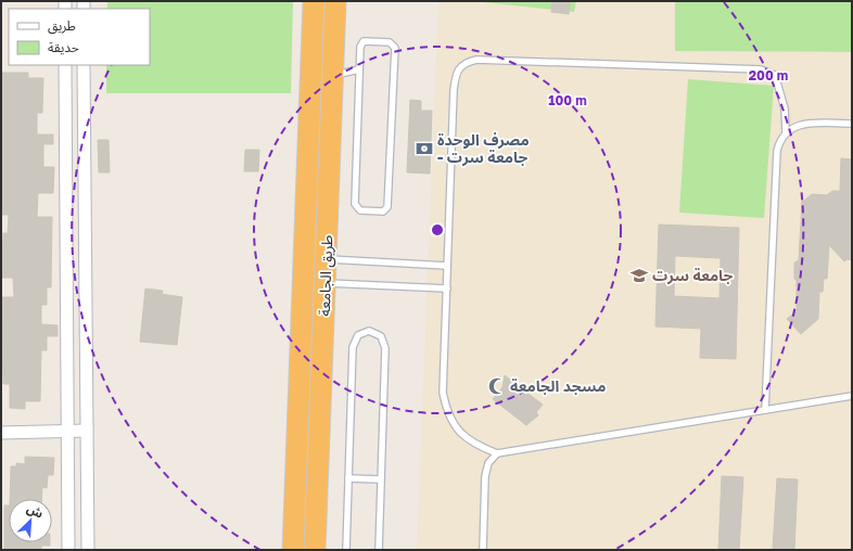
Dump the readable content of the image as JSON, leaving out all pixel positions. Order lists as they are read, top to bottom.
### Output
{
  "streets": {
    "highway": ["طريق الجامعة"]
  },
  "places": {
    "bank": ["مصرف الوحدة - جامعة سرت"],
    "school or university": ["جامعة سرت"],
    "mosque": ["مسجد الجامعة"]
  },
  "legend": ["طريق", "حديقة"],
  "north": "top right",
  "rings": ["200 m", "100 m"]
}
